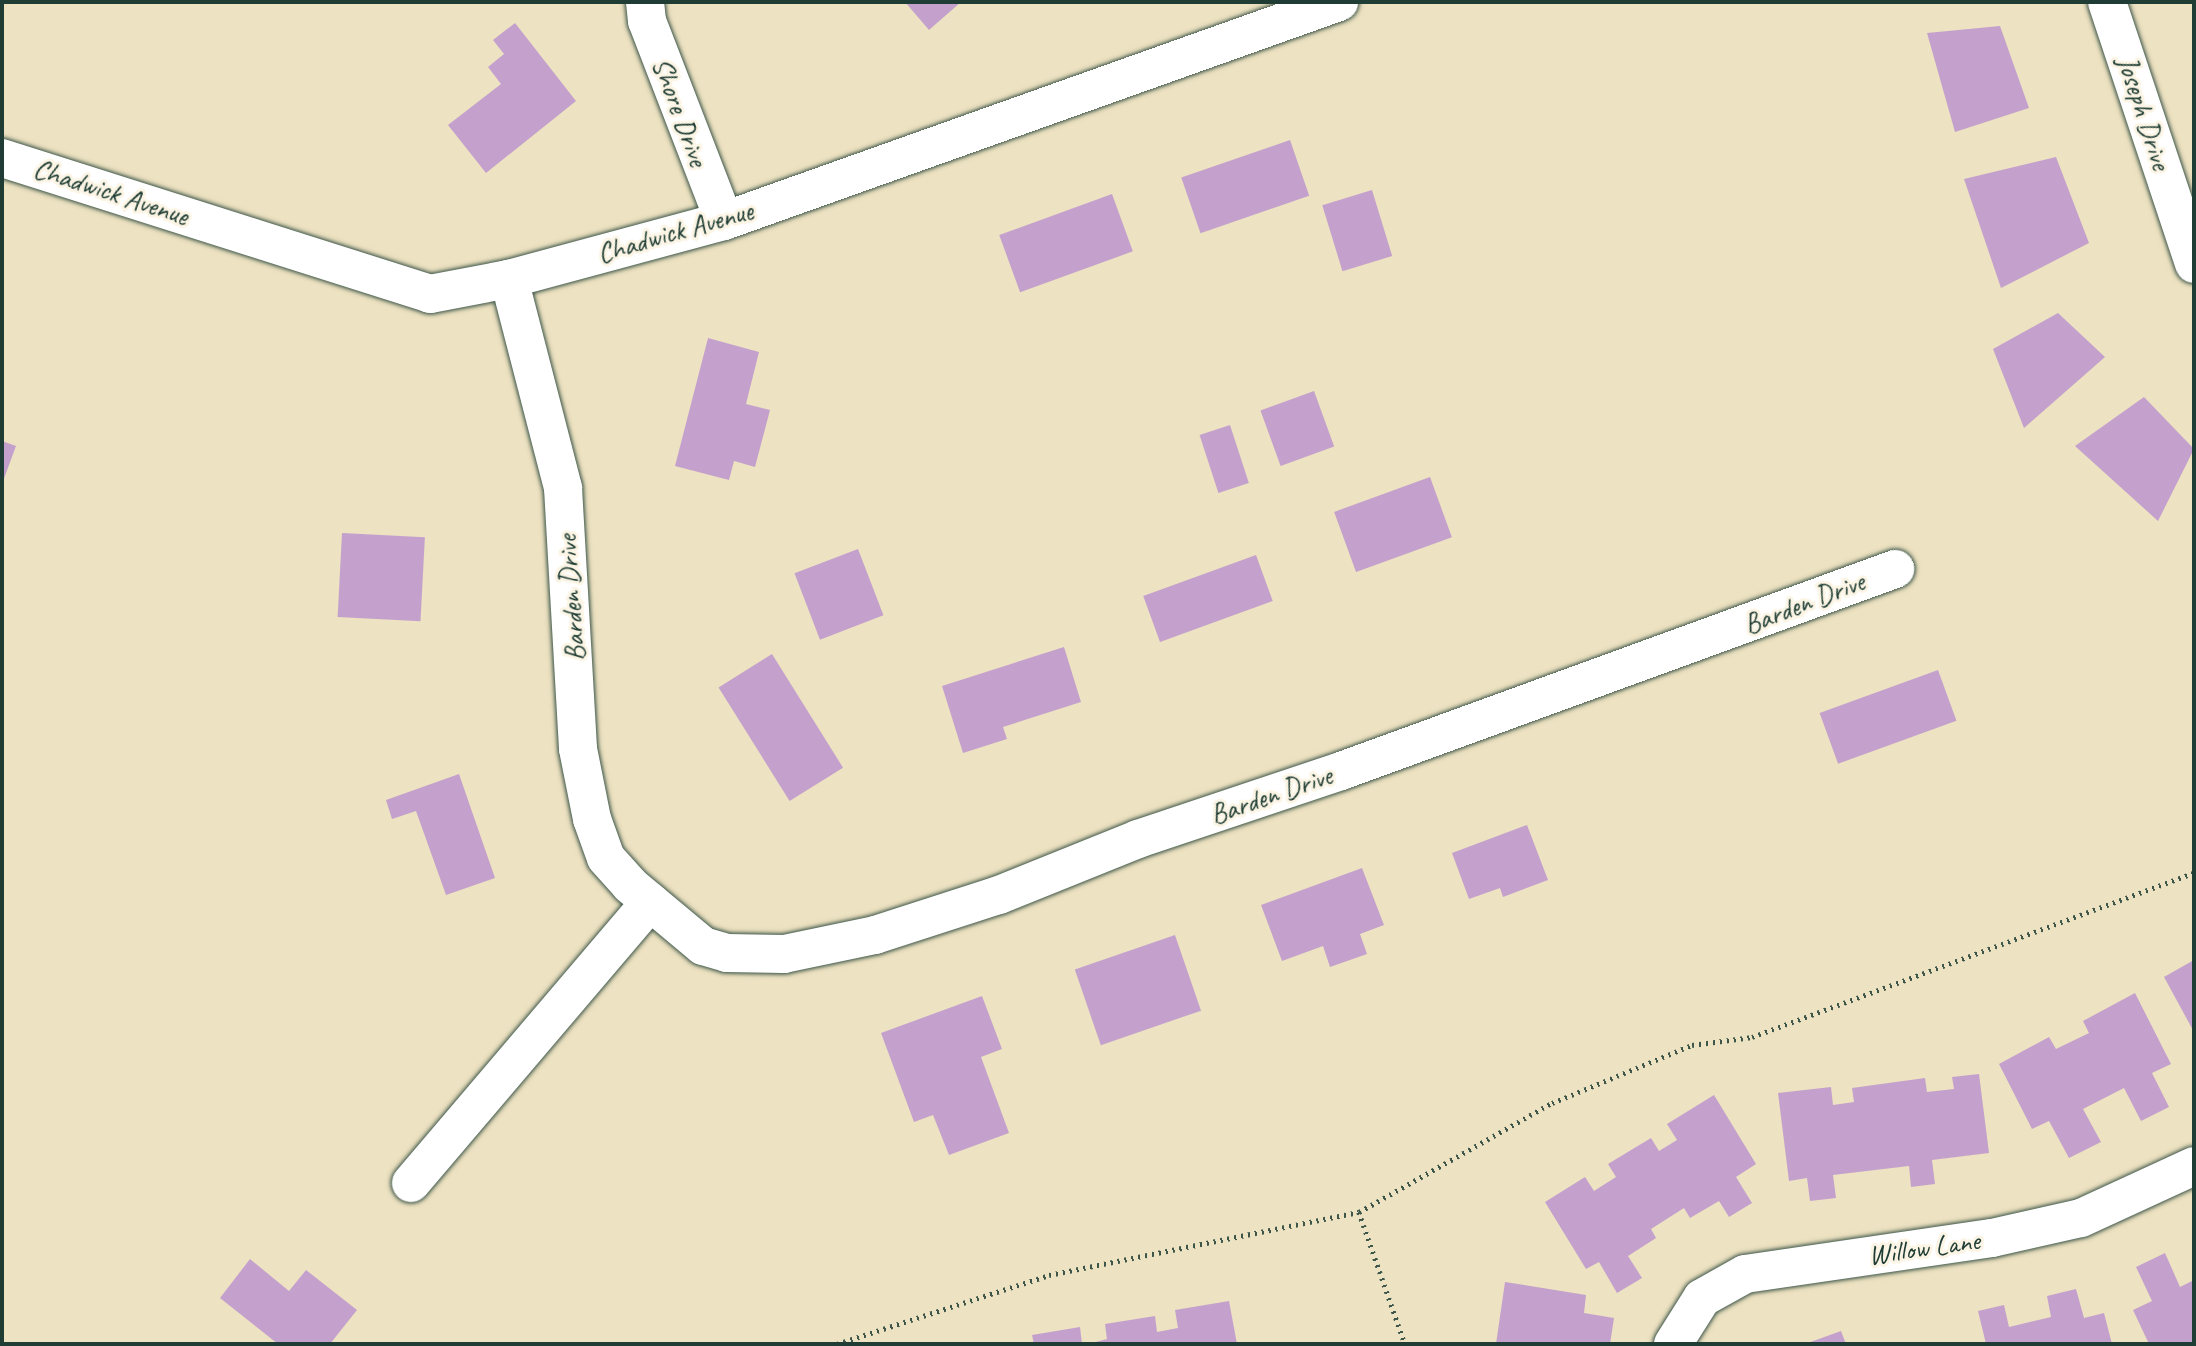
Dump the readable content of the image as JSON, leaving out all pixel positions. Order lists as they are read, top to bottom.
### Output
{
  "streets": {
    "street": [
      "Shore Drive",
      "Joseph Drive",
      "Chadwick Avenue",
      "Barden Drive",
      "Willow Lane"
    ]
  },
  "crossings": [
    ["Shore Drive", "Chadwick Avenue"],
    ["Chadwick Avenue", "Barden Drive"]
  ]
}
